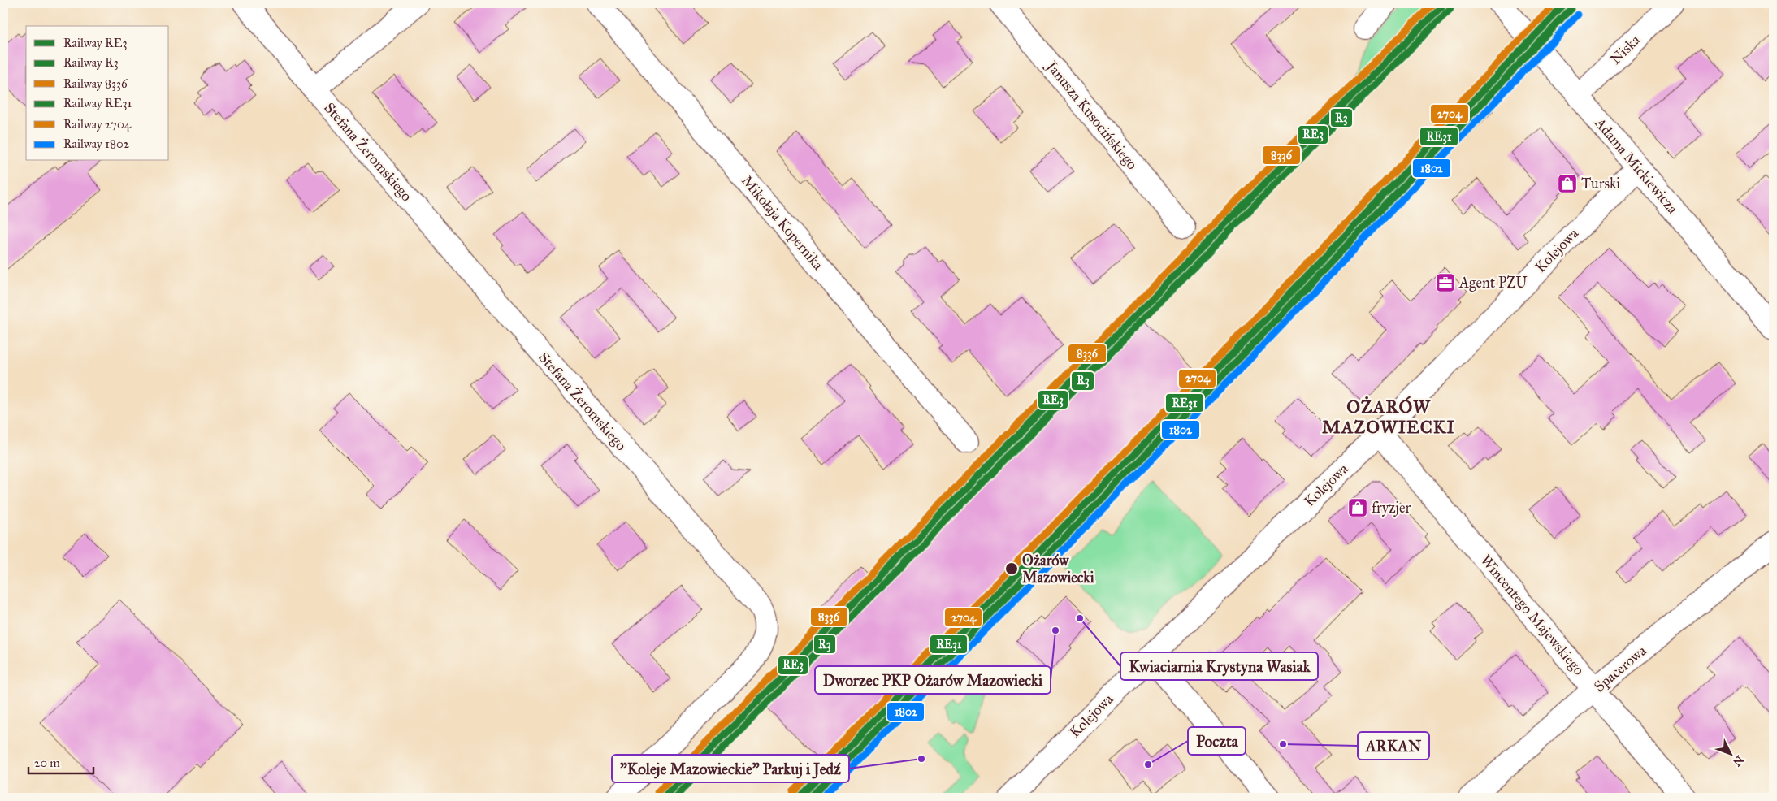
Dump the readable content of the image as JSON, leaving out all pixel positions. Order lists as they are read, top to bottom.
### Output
{
  "streets": {
    "street": [
      "Niska",
      "Janusza Kusocińskiego",
      "Stefana Żeromskiego",
      "Adama Mickiewicza",
      "Mikołaja Kopernika",
      "Kolejowa",
      "Wincentego Majewskiego",
      "Spacerowa"
    ]
  },
  "crossings": [
    ["Niska", "Adama Mickiewicza"],
    ["Adama Mickiewicza", "Kolejowa"],
    ["Kolejowa", "Wincentego Majewskiego"],
    ["Wincentego Majewskiego", "Spacerowa"]
  ],
  "districts": ["OŻARÓW MAZOWIECKI"],
  "places": {
    "shop": ["Turski", "fryzjer"],
    "office": ["Agent PZU"],
    "other": [
      "Ożarów Mazowiecki",
      "Kwiaciarnia Krystyna Wasiak",
      "Dworzec PKP Ożarów Mazowiecki",
      "ARKAN",
      "\"Koleje Mazowieckie\" Parkuj i Jedź",
      "Poczta"
    ]
  },
  "lines": [
    "rail line RE3",
    "rail line 8336",
    "rail line RE31",
    "rail line 2704",
    "rail line R3",
    "rail line 1802"
  ],
  "legend": [
    "Railway RE3",
    "Railway R3",
    "Railway 8336",
    "Railway RE31",
    "Railway 2704",
    "Railway 1802"
  ],
  "scale_bar": "20 m",
  "north": "bottom right"
}
